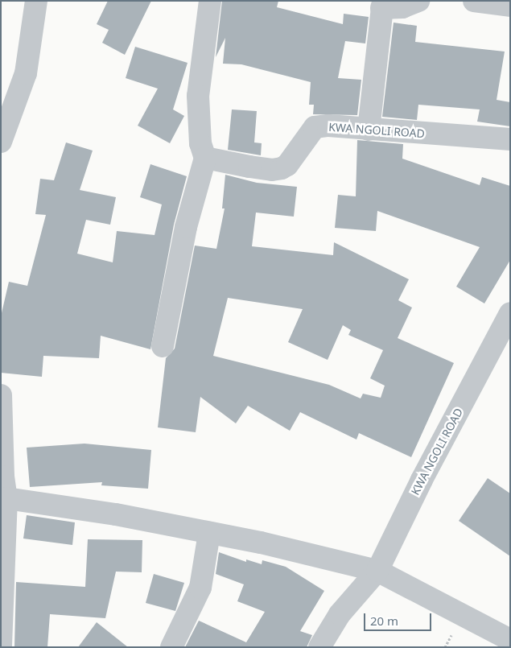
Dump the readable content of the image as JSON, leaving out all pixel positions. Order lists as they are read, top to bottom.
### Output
{
  "streets": {
    "street": ["KWA NGOLI ROAD"]
  },
  "scale_bar": "20 m"
}
